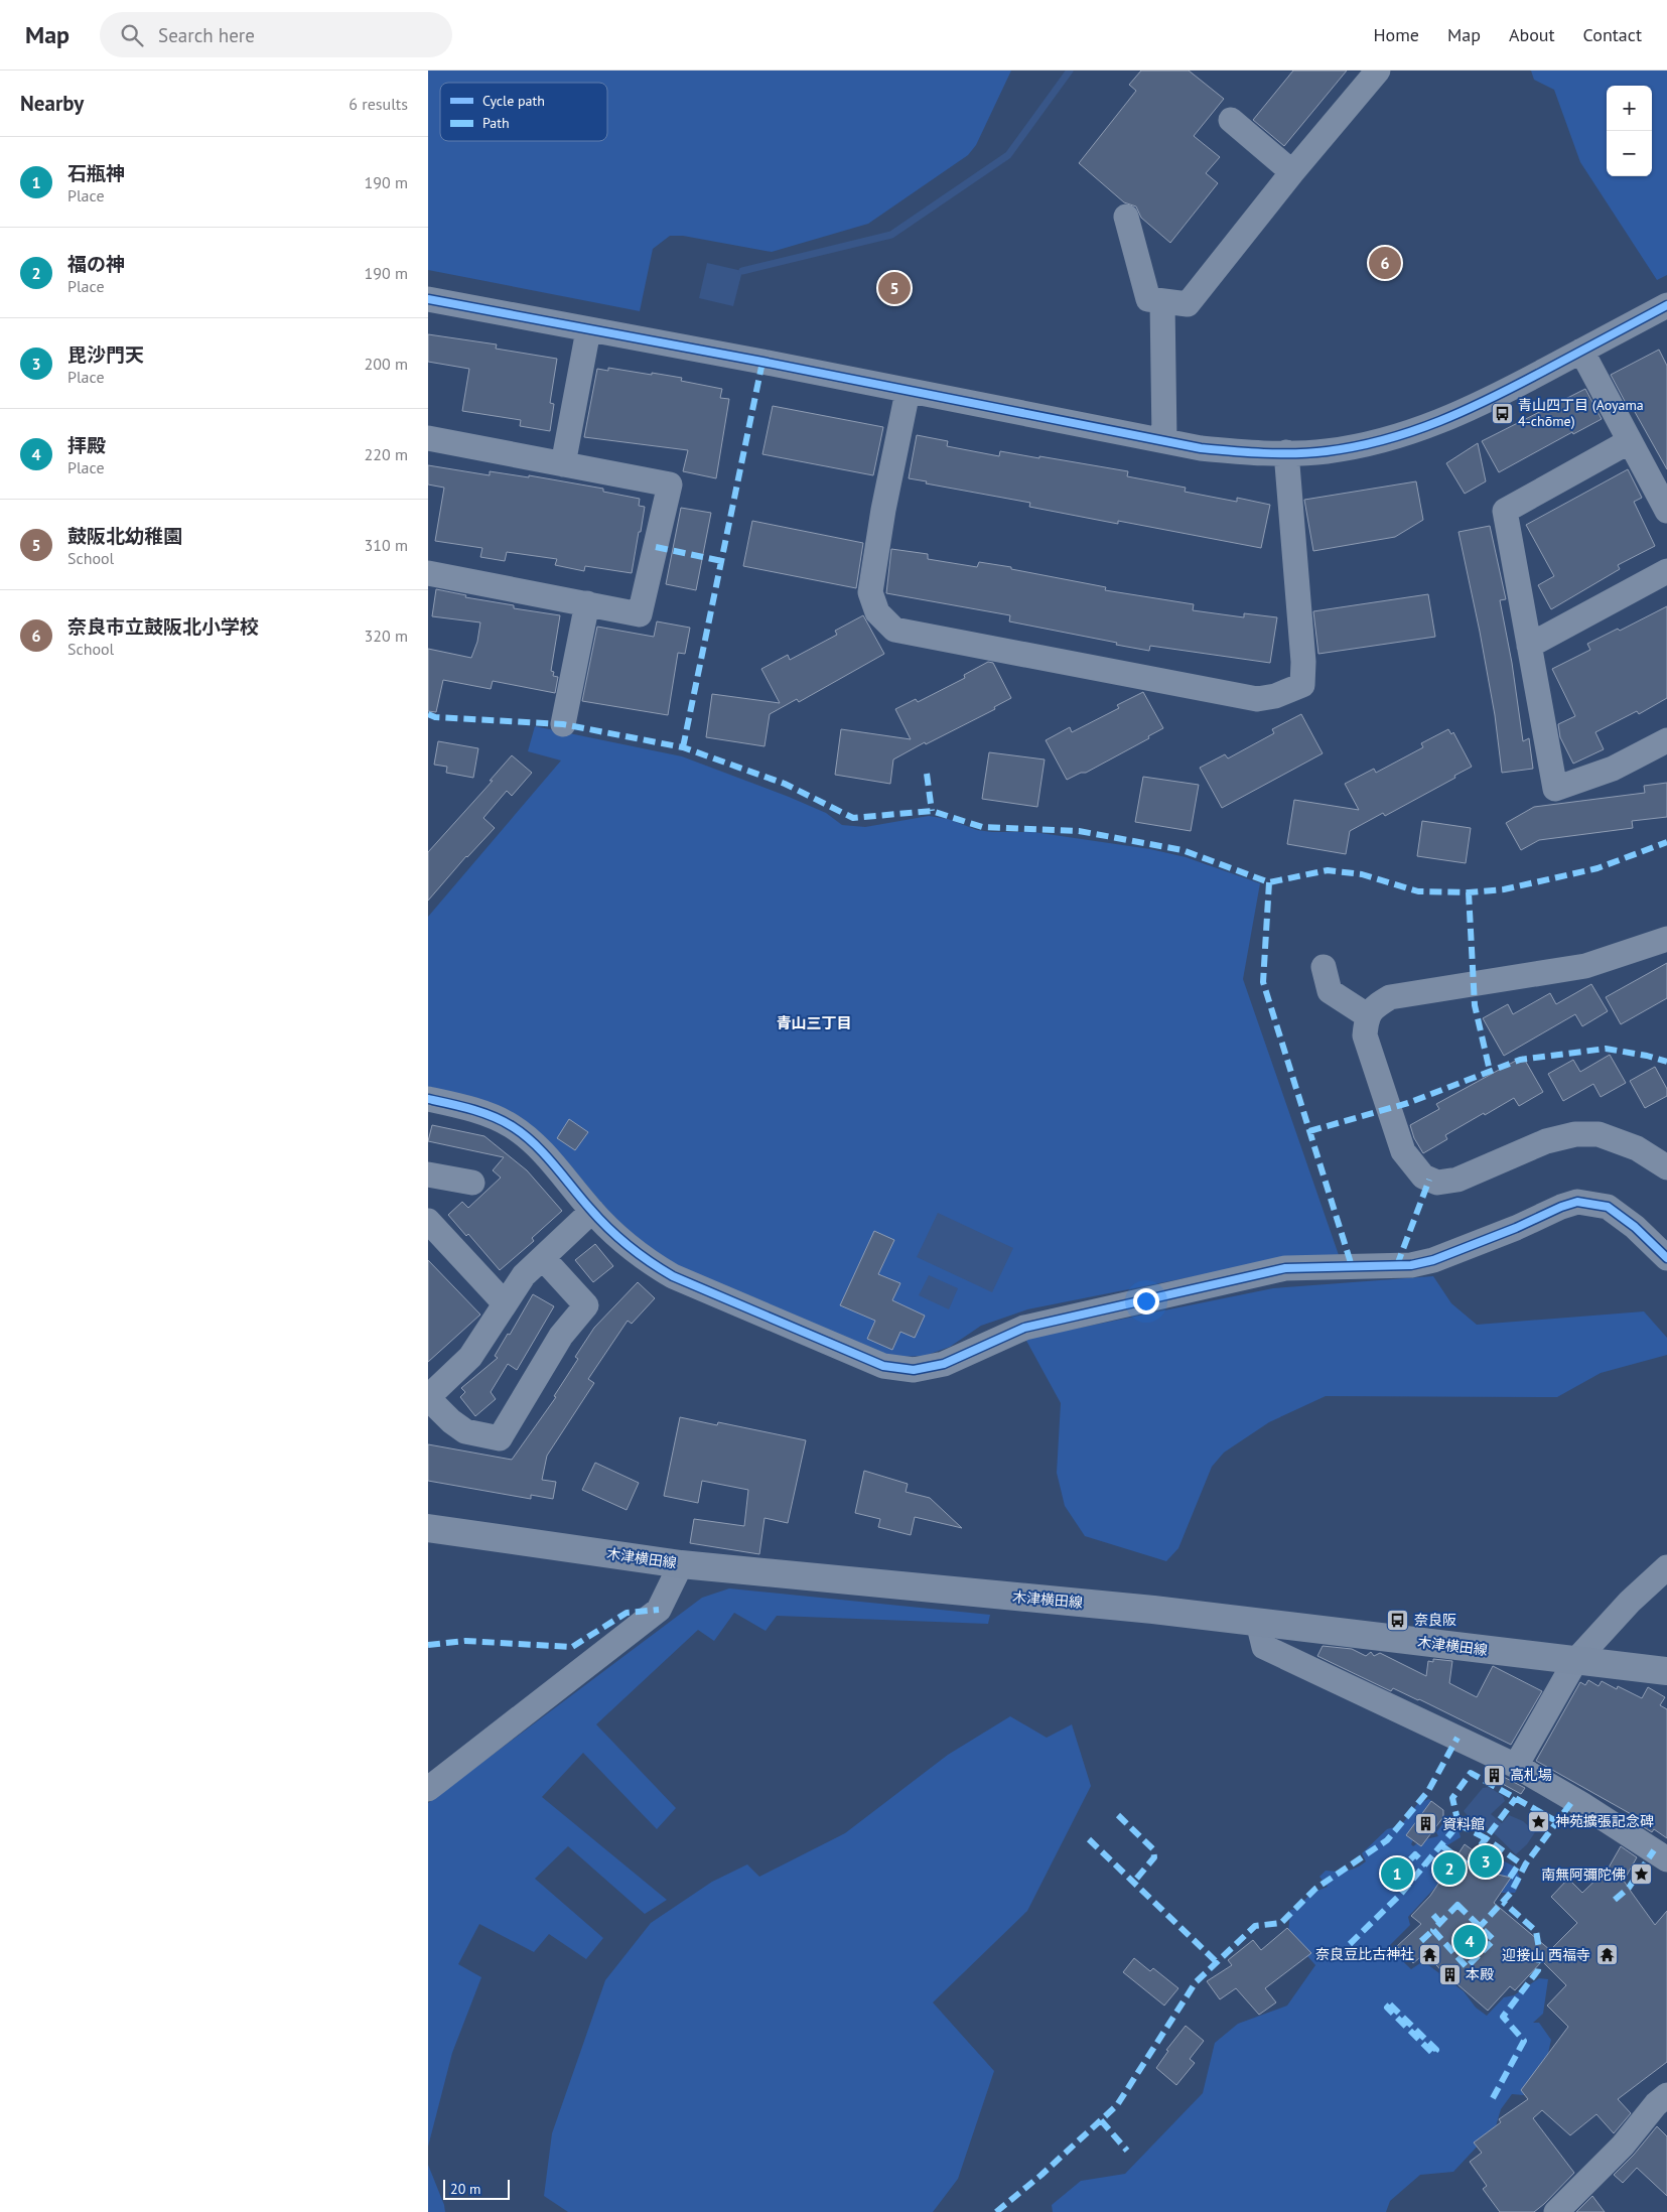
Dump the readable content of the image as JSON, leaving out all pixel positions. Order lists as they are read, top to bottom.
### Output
{
  "streets": {
    "main road": ["木津横田線"]
  },
  "districts": ["青山三丁目"],
  "places": {
    "bus stop": ["青山四丁目 (Aoyama 4-chōme)", "奈良阪"],
    "building": ["高札場", "資料館", "本殿"],
    "place": ["神苑擴張記念碑", "南無阿彌陀佛"],
    "temple": ["奈良豆比古神社", "迎接山 西福寺"]
  },
  "legend": ["Cycle path", "Path"],
  "scale_bar": "20 m",
  "page": {
    "header": "Map",
    "search": "Search here",
    "nav": [
      "Home",
      "Map",
      "About",
      "Contact"
    ],
    "heading": ["Nearby", "6 results"],
    "map_buttons": ["+", "−"],
    "list": [
      {
        "mark": "1",
        "name": "石瓶神",
        "note": "Place",
        "value": "190 m"
      },
      {
        "mark": "2",
        "name": "福の神",
        "note": "Place",
        "value": "190 m"
      },
      {
        "mark": "3",
        "name": "毘沙門天",
        "note": "Place",
        "value": "200 m"
      },
      {
        "mark": "4",
        "name": "拝殿",
        "note": "Place",
        "value": "220 m"
      },
      {
        "mark": "5",
        "name": "鼓阪北幼稚園",
        "note": "School",
        "value": "310 m"
      },
      {
        "mark": "6",
        "name": "奈良市立鼓阪北小学校",
        "note": "School",
        "value": "320 m"
      }
    ],
    "pins": [
      "6",
      "5",
      "3",
      "2",
      "1",
      "4"
    ],
    "scale": "20 m"
  }
}
